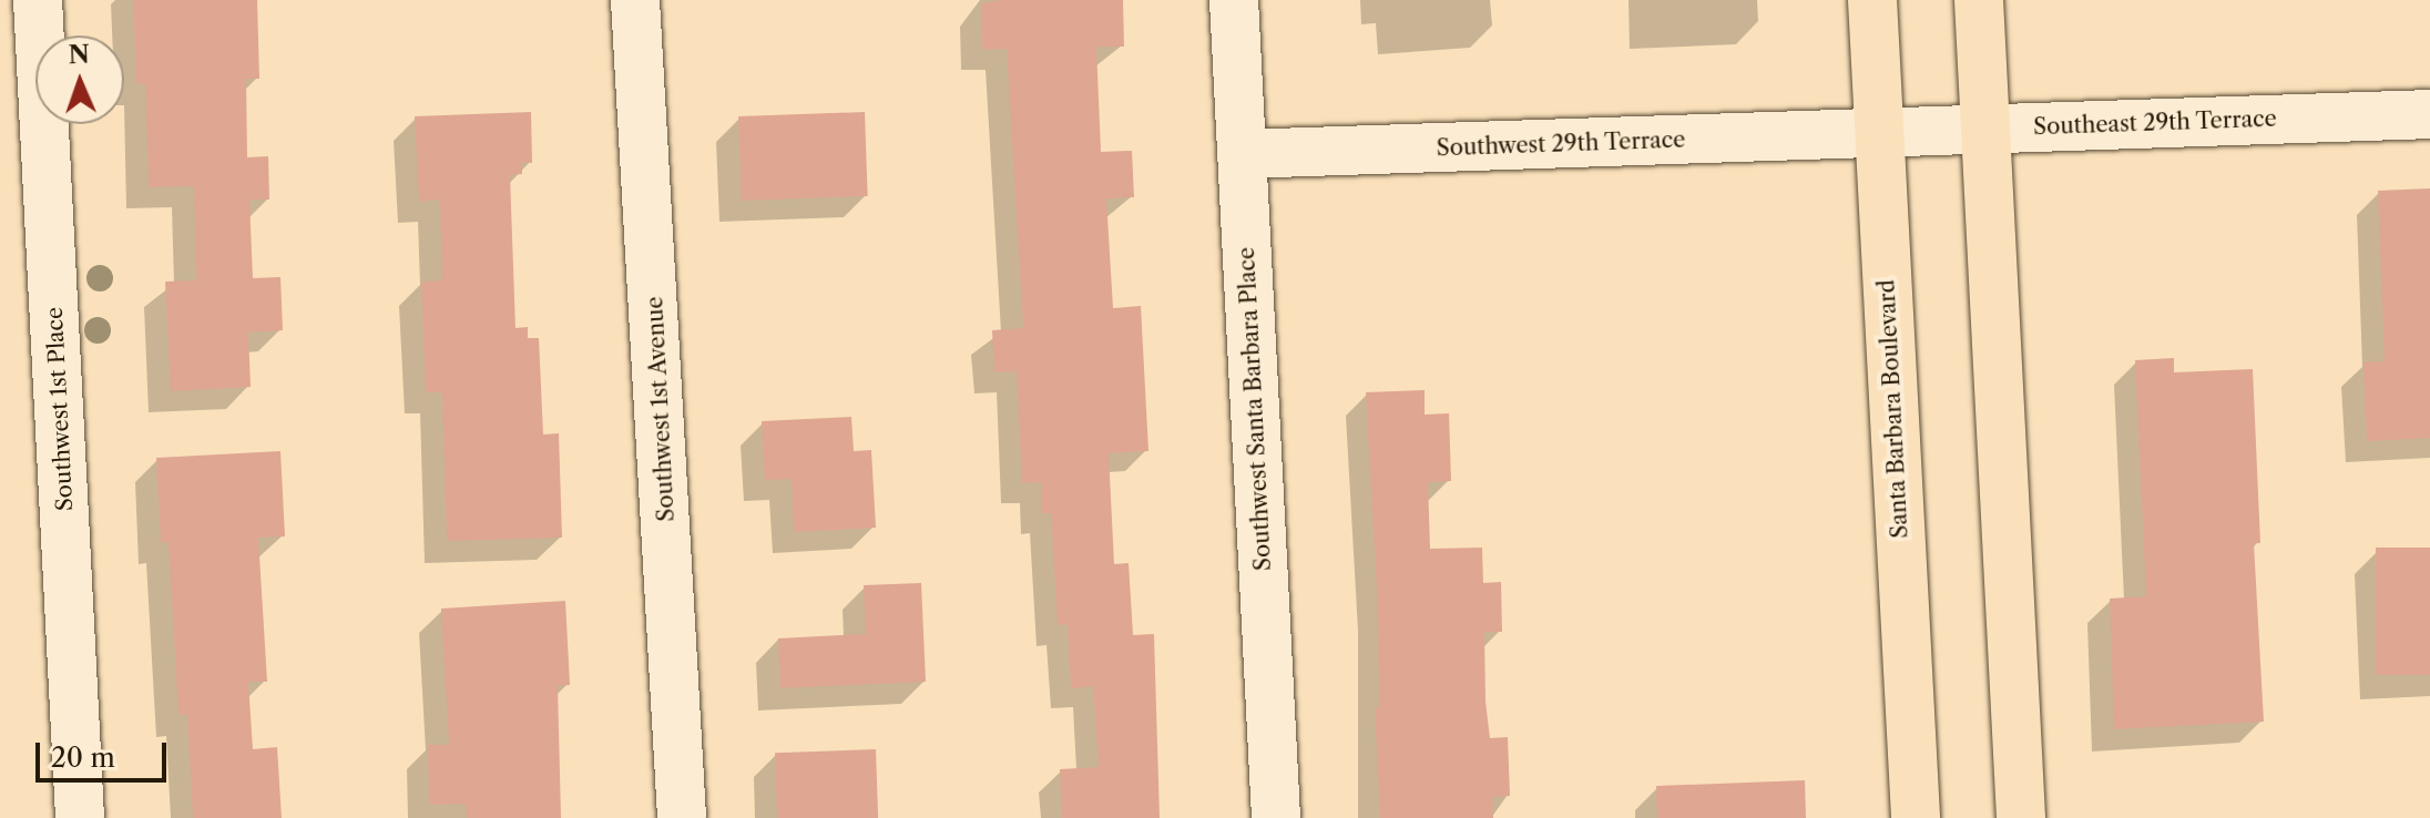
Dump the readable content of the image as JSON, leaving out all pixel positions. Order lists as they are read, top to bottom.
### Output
{
  "streets": {
    "main road": ["Santa Barbara Boulevard"],
    "street": [
      "Southeast 29th Terrace",
      "Southwest 29th Terrace",
      "Southwest 1st Place",
      "Southwest 1st Avenue",
      "Southwest Santa Barbara Place"
    ]
  },
  "crossings": [
    ["Southeast 29th Terrace", "Southwest 29th Terrace"],
    ["Southeast 29th Terrace", "Santa Barbara Boulevard"],
    ["Southwest 29th Terrace", "Southwest Santa Barbara Place"],
    ["Southwest 29th Terrace", "Santa Barbara Boulevard"]
  ],
  "scale_bar": "20 m",
  "north": "top"
}
